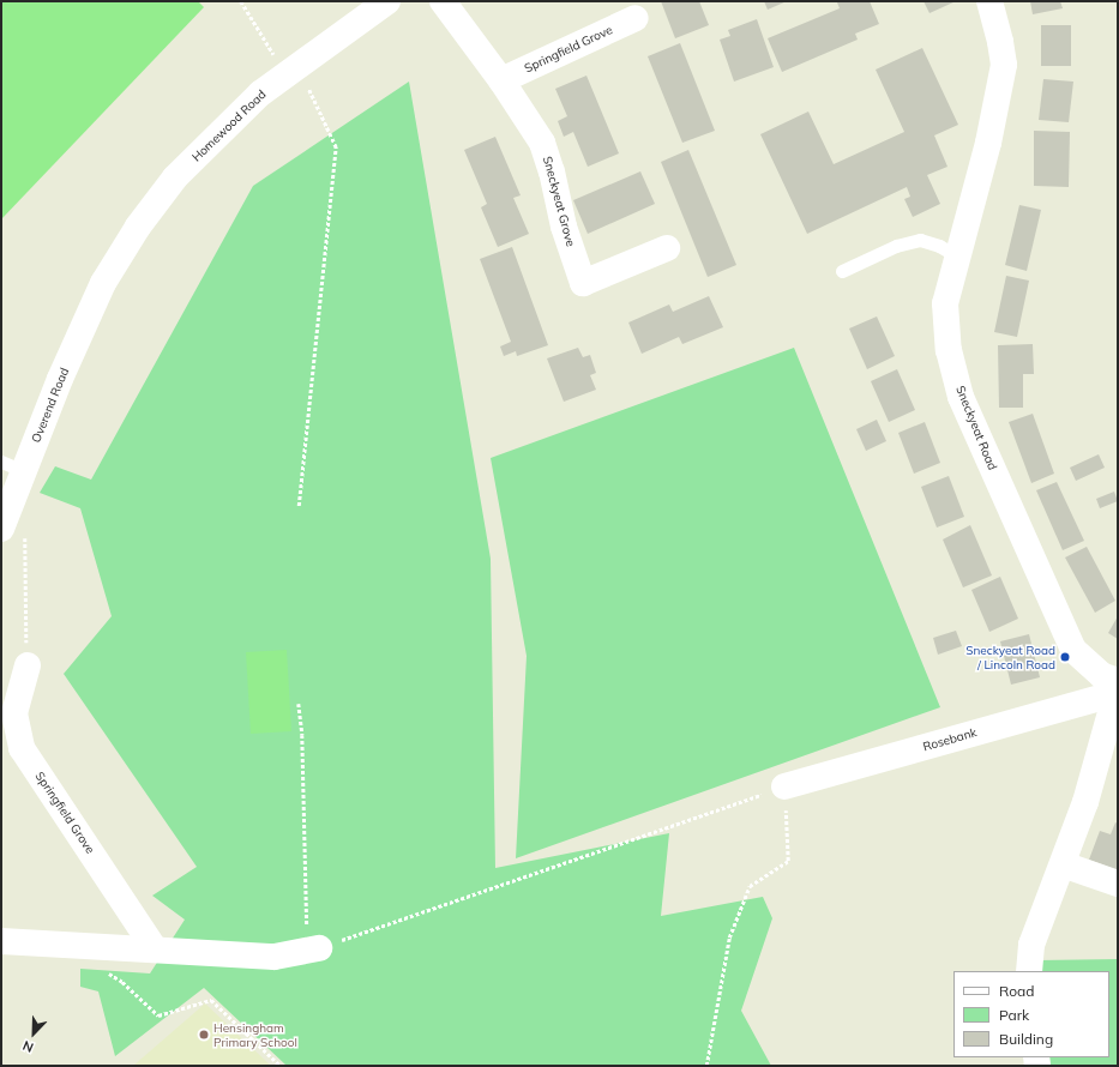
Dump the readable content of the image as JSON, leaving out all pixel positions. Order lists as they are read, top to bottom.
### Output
{
  "streets": {
    "street": [
      "Springfield Grove",
      "Homewood Road",
      "Sneckyeat Grove",
      "Overend Road",
      "Sneckyeat Road",
      "Rosebank"
    ]
  },
  "crossings": [
    ["Springfield Grove", "Sneckyeat Grove"],
    ["Homewood Road", "Overend Road"],
    ["Sneckyeat Road", "Rosebank"]
  ],
  "places": ["Sneckyeat Road / Lincoln Road", "Hensingham Primary School"],
  "legend": ["Road", "Park", "Building"],
  "north": "bottom left"
}
